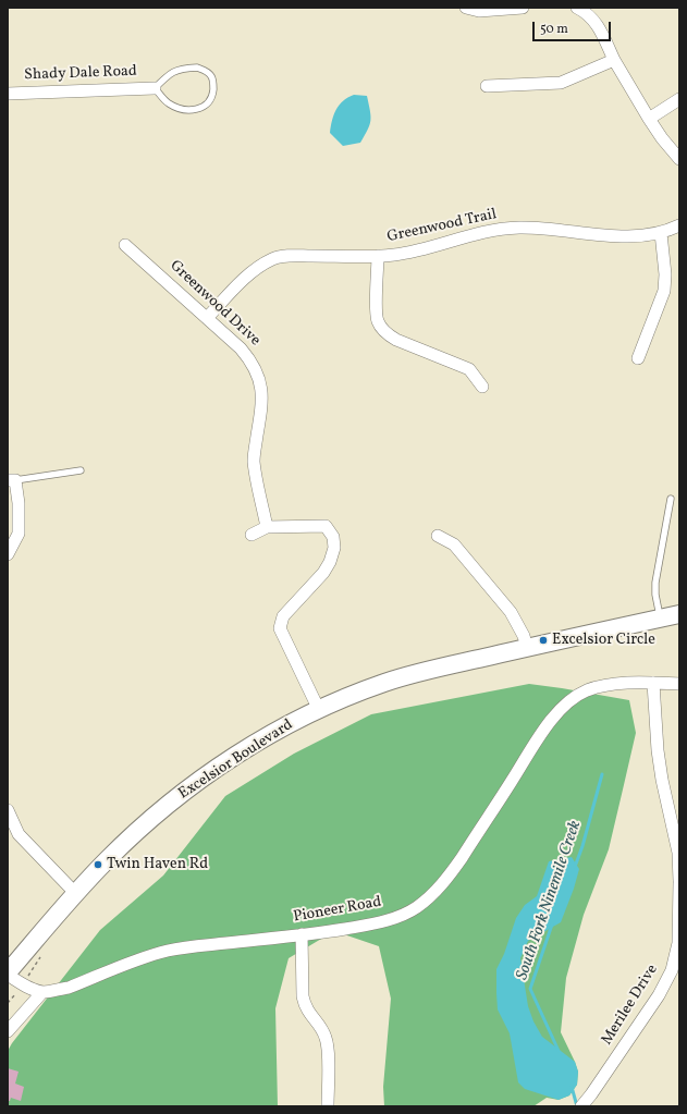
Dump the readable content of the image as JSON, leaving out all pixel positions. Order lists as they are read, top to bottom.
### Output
{
  "streets": {
    "main road": ["Excelsior Boulevard"],
    "street": [
      "Shady Dale Road",
      "Greenwood Trail",
      "Greenwood Drive",
      "Pioneer Road",
      "Merilee Drive"
    ]
  },
  "crossings": [
    ["Greenwood Trail", "Greenwood Drive"],
    ["Pioneer Road", "Merilee Drive"]
  ],
  "water": ["South Fork Ninemile Creek"],
  "places": ["Excelsior Circle", "Twin Haven Rd"],
  "scale_bar": "50 m"
}
